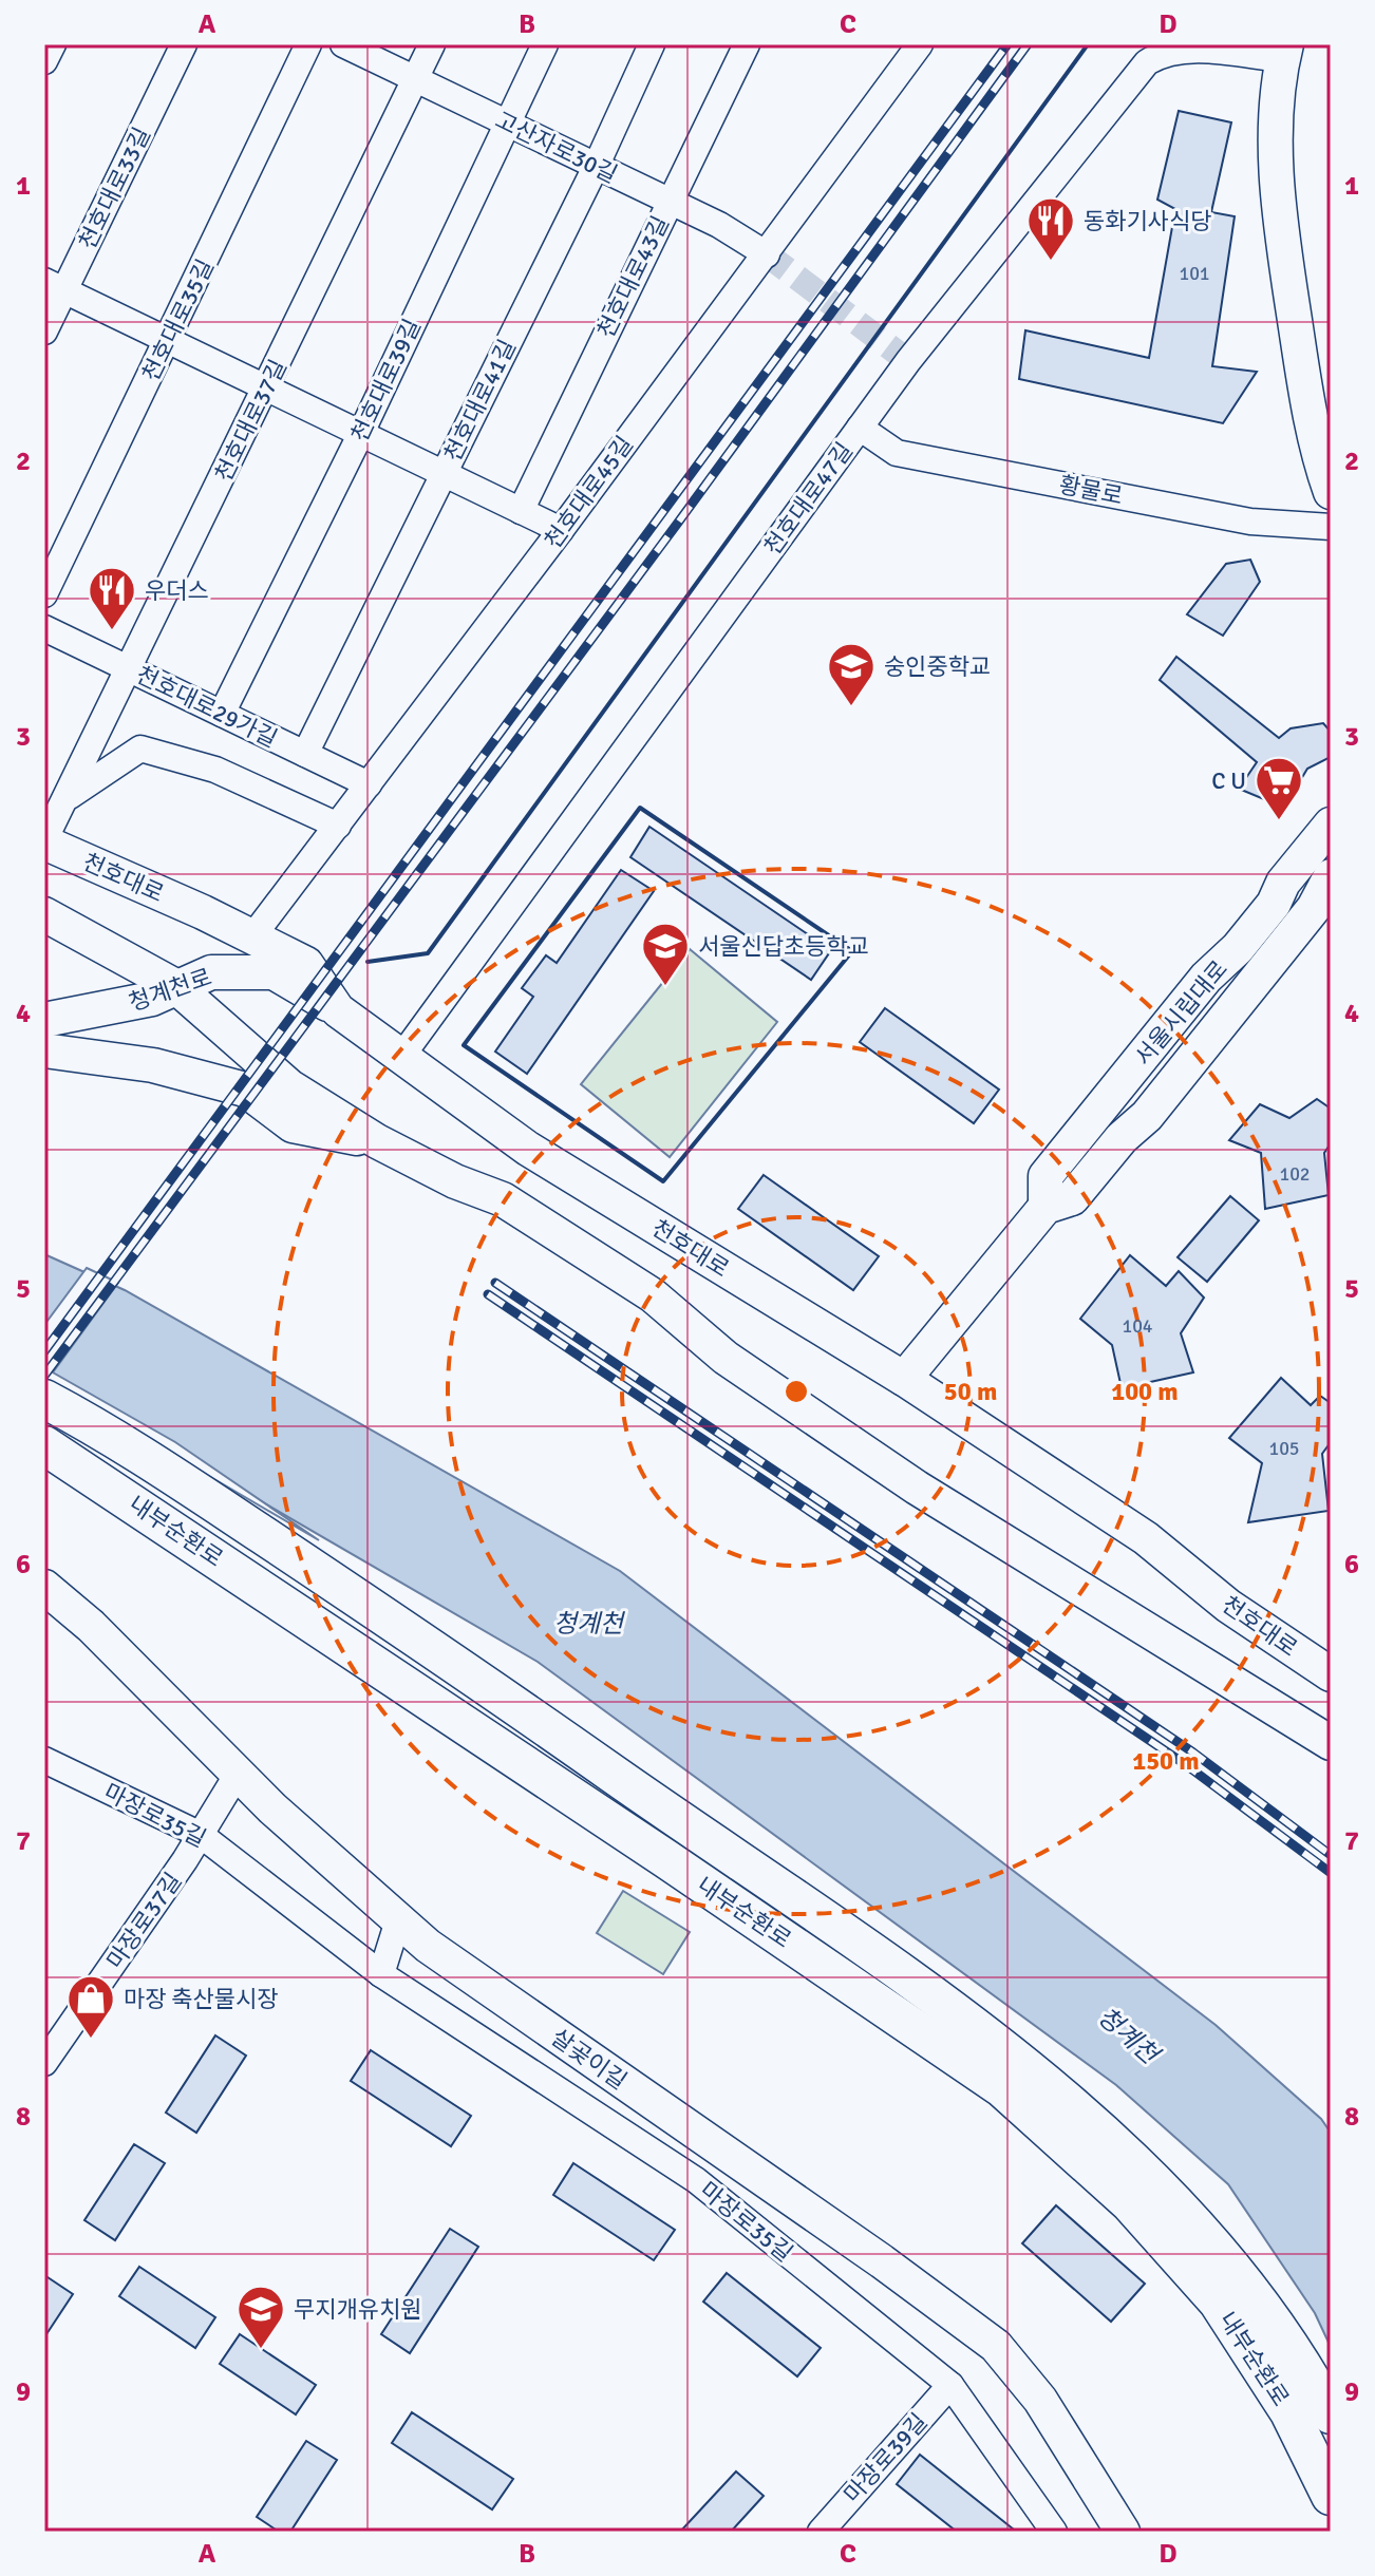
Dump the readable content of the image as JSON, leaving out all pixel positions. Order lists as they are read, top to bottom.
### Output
{
  "streets": {
    "highway": ["내부순환로"],
    "main road": [
      "천호대로",
      "청계천로",
      "서울시립대로",
      "살곶이길"
    ],
    "street": [
      "고산자로30길",
      "천호대로33길",
      "천호대로43길",
      "천호대로35길",
      "천호대로39길",
      "천호대로41길",
      "천호대로37길",
      "황물로",
      "천호대로45길",
      "천호대로47길",
      "천호대로29가길",
      "마장로35길",
      "마장로37길",
      "마장로39길"
    ]
  },
  "crossings": [
    ["고산자로30길", "천호대로43길"],
    ["고산자로30길", "천호대로39길"],
    ["고산자로30길", "천호대로41길"],
    ["고산자로30길", "천호대로37길"],
    ["고산자로30길", "천호대로45길"],
    ["천호대로39길", "천호대로29가길"],
    ["천호대로41길", "천호대로29가길"],
    ["천호대로37길", "천호대로45길"],
    ["천호대로37길", "천호대로29가길"],
    ["천호대로37길", "천호대로"],
    ["황물로", "천호대로47길"],
    ["천호대로45길", "천호대로29가길"],
    ["천호대로45길", "천호대로"],
    ["천호대로47길", "천호대로"],
    ["천호대로", "청계천로"],
    ["천호대로", "서울시립대로"],
    ["마장로35길", "마장로37길"],
    ["마장로35길", "마장로39길"],
    ["마장로37길", "살곶이길"]
  ],
  "water": ["청계천"],
  "places": {
    "restaurant": ["동화기사식당", "우더스"],
    "school or university": ["숭인중학교", "서울신답초등학교", "무지개유치원"],
    "supermarket": ["C U"],
    "shop": ["마장 축산물시장"]
  },
  "house_numbers": [
    "101",
    "102",
    "104",
    "105"
  ],
  "grid": {
    "columns": [
      "A",
      "B",
      "C",
      "D"
    ],
    "rows": [
      "1",
      "2",
      "3",
      "4",
      "5",
      "6",
      "7",
      "8",
      "9"
    ]
  },
  "rings": ["50 m", "100 m", "150 m"]
}
